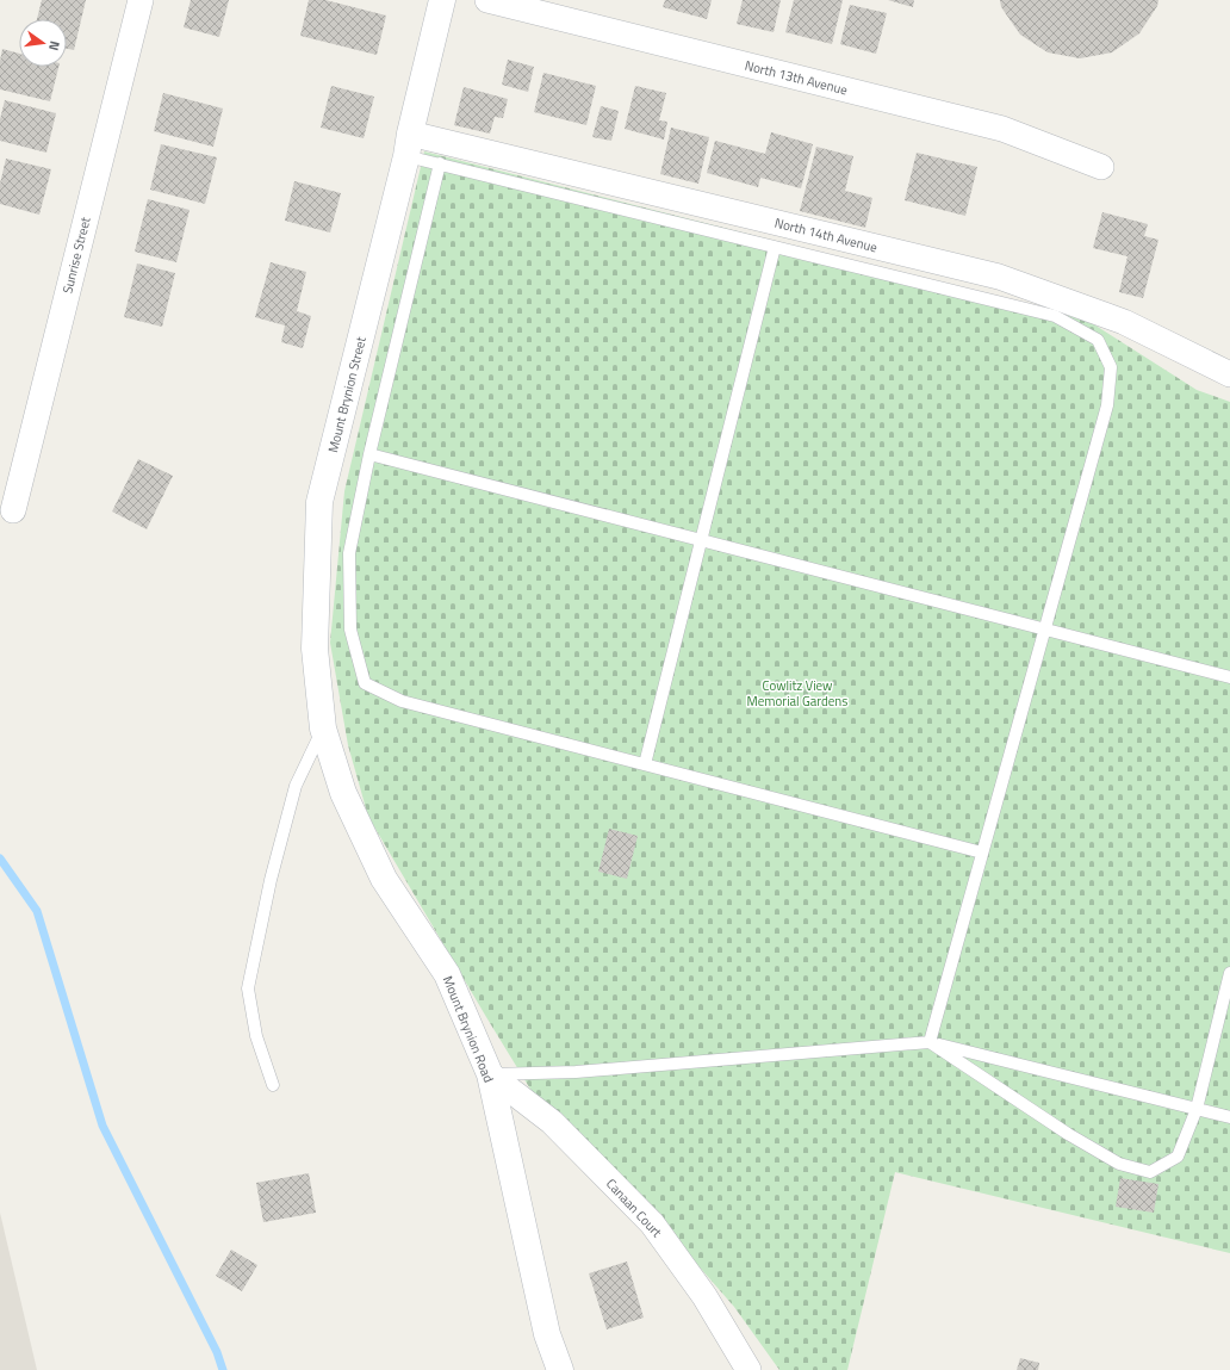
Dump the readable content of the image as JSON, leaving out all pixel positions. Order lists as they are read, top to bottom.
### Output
{
  "streets": {
    "street": [
      "North 13th Avenue",
      "North 14th Avenue",
      "Sunrise Street",
      "Mount Brynion Street",
      "Mount Brynion Road",
      "Canaan Court"
    ]
  },
  "crossings": [
    ["North 14th Avenue", "Mount Brynion Street"],
    ["Mount Brynion Street", "Mount Brynion Road"],
    ["Mount Brynion Road", "Canaan Court"]
  ],
  "parks": ["Cowlitz View Memorial Gardens"],
  "north": "right"
}
